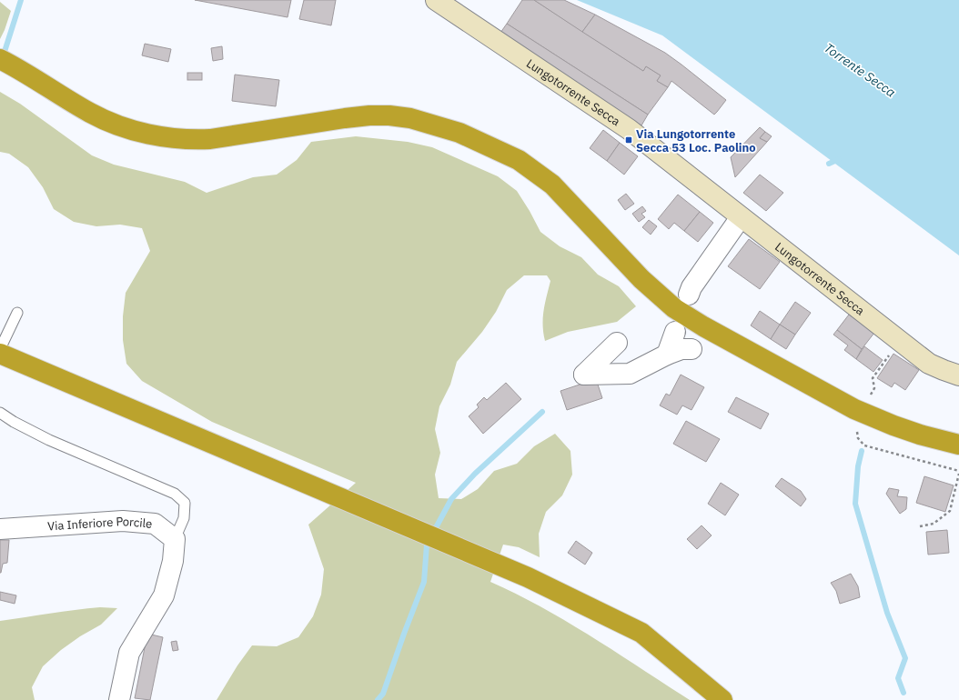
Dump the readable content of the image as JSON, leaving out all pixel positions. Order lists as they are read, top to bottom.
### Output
{
  "streets": {
    "main road": ["Lungotorrente Secca"],
    "street": ["Via Inferiore Porcile"]
  },
  "water": ["Torrente Secca"],
  "places": {
    "transit": ["Via Lungotorrente Secca 53 Loc. Paolino"]
  }
}
